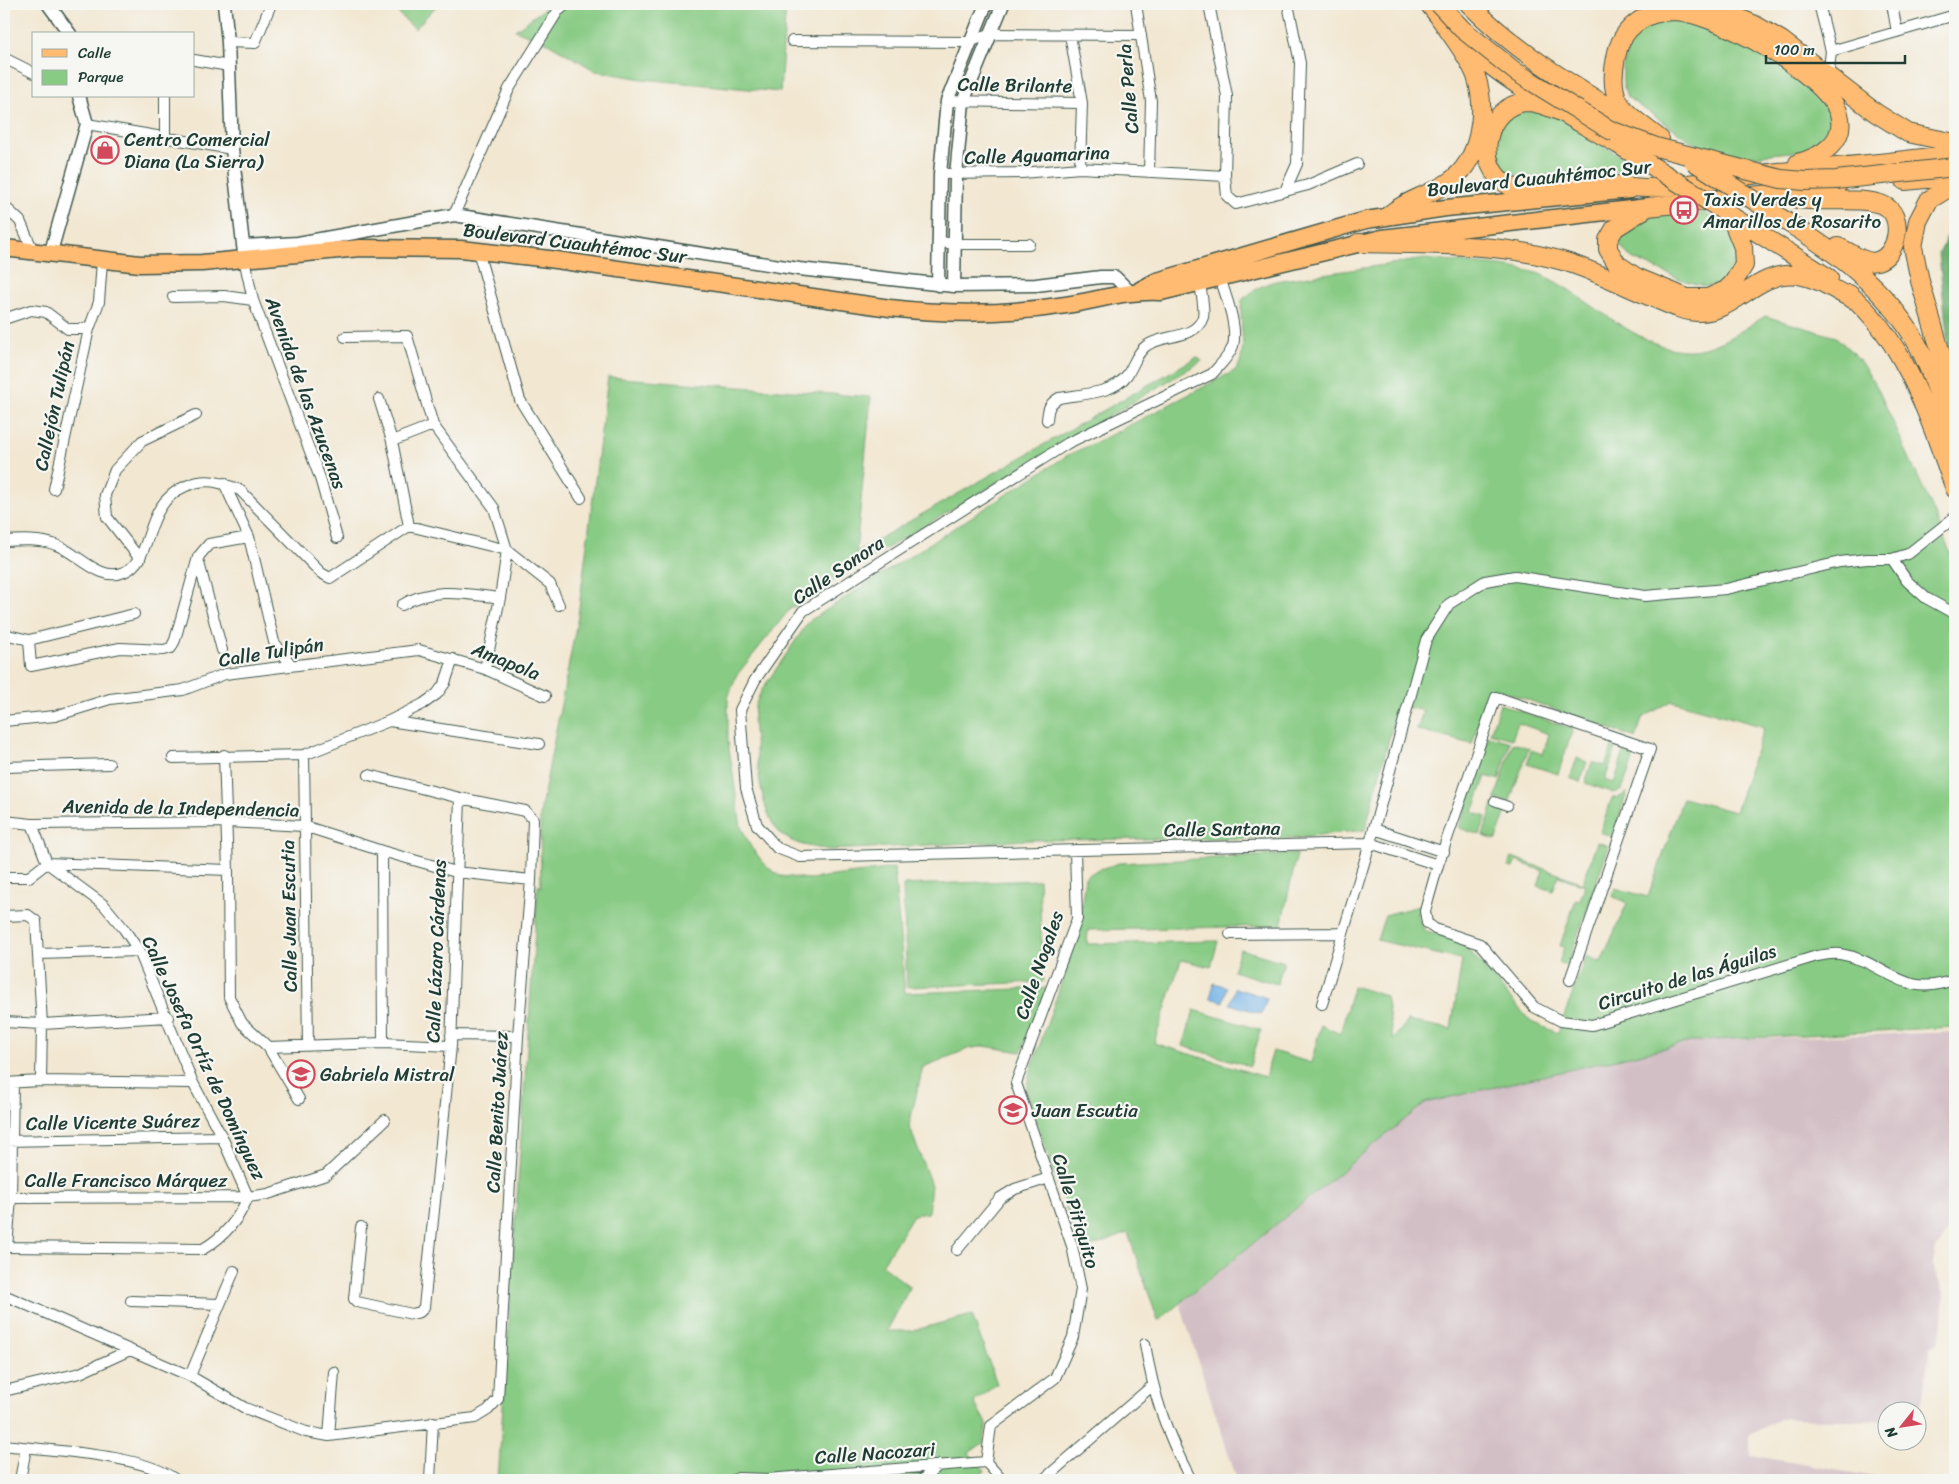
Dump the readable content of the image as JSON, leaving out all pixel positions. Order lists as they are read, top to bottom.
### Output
{
  "streets": {
    "highway": ["Boulevard Cuauhtémoc Sur"],
    "street": [
      "Calle Brilante",
      "Calle Perla",
      "Calle Aguamarina",
      "Avenida de las Azucenas",
      "Callejón Tulipán",
      "Calle Sonora",
      "Calle Tulipán",
      "Amapola",
      "Avenida de la Independencia",
      "Calle Santana",
      "Calle Juan Escutia",
      "Calle Lázaro Cárdenas",
      "Calle Nogales",
      "Circuito de las Águilas",
      "Calle Josefa Ortíz de Domínguez",
      "Calle Benito Juárez",
      "Calle Vicente Suárez",
      "Calle Francisco Márquez",
      "Calle Pitiquito",
      "Calle Nacozari"
    ]
  },
  "crossings": [
    ["Calle Brilante", "Calle Aguamarina"],
    ["Calle Perla", "Calle Aguamarina"],
    ["Boulevard Cuauhtémoc Sur", "Avenida de las Azucenas"],
    ["Boulevard Cuauhtémoc Sur", "Callejón Tulipán"],
    ["Boulevard Cuauhtémoc Sur", "Calle Sonora"],
    ["Calle Sonora", "Calle Santana"],
    ["Calle Sonora", "Calle Nogales"],
    ["Calle Tulipán", "Amapola"],
    ["Avenida de la Independencia", "Calle Juan Escutia"],
    ["Avenida de la Independencia", "Calle Lázaro Cárdenas"],
    ["Avenida de la Independencia", "Calle Benito Juárez"],
    ["Calle Santana", "Calle Nogales"],
    ["Calle Santana", "Circuito de las Águilas"],
    ["Calle Lázaro Cárdenas", "Calle Benito Juárez"],
    ["Calle Nogales", "Calle Pitiquito"],
    ["Calle Josefa Ortíz de Domínguez", "Calle Vicente Suárez"],
    ["Calle Josefa Ortíz de Domínguez", "Calle Francisco Márquez"],
    ["Calle Pitiquito", "Calle Nacozari"]
  ],
  "places": {
    "shop": ["Centro Comercial Diana (La Sierra)"],
    "bus stop": ["Taxis Verdes y Amarillos de Rosarito"],
    "school or university": ["Gabriela Mistral", "Juan Escutia"]
  },
  "legend": ["Calle", "Parque"],
  "scale_bar": "100 m",
  "north": "bottom left"
}
